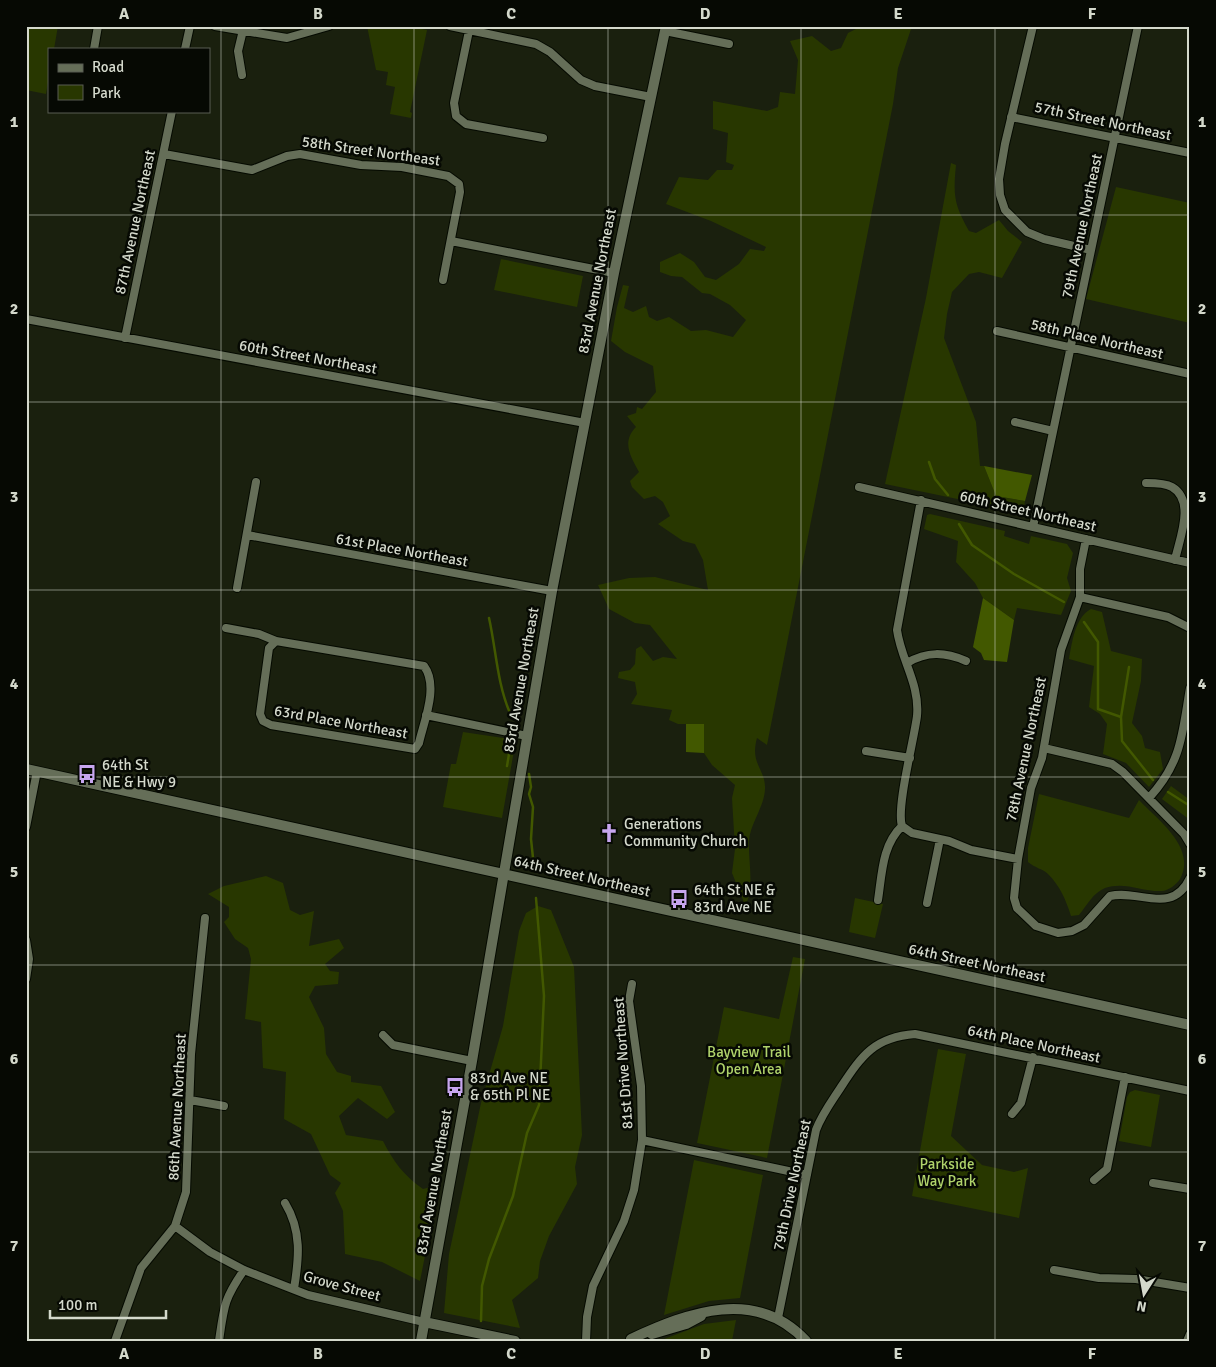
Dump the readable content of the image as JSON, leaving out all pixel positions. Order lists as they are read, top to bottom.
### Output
{
  "streets": {
    "street": [
      "57th Street Northeast",
      "58th Street Northeast",
      "87th Avenue Northeast",
      "79th Avenue Northeast",
      "83rd Avenue Northeast",
      "58th Place Northeast",
      "60th Street Northeast",
      "61st Place Northeast",
      "63rd Place Northeast",
      "78th Avenue Northeast",
      "64th Street Northeast",
      "64th Place Northeast",
      "81st Drive Northeast",
      "86th Avenue Northeast",
      "79th Drive Northeast",
      "Grove Street"
    ]
  },
  "crossings": [
    ["57th Street Northeast", "79th Avenue Northeast"],
    ["58th Street Northeast", "87th Avenue Northeast"],
    ["87th Avenue Northeast", "60th Street Northeast"],
    ["79th Avenue Northeast", "58th Place Northeast"],
    ["79th Avenue Northeast", "60th Street Northeast"],
    ["83rd Avenue Northeast", "60th Street Northeast"],
    ["83rd Avenue Northeast", "61st Place Northeast"],
    ["83rd Avenue Northeast", "64th Street Northeast"],
    ["83rd Avenue Northeast", "Grove Street"],
    ["60th Street Northeast", "78th Avenue Northeast"],
    ["64th Place Northeast", "79th Drive Northeast"],
    ["86th Avenue Northeast", "Grove Street"]
  ],
  "parks": ["Bayview Trail Open Area", "Parkside Way Park"],
  "places": {
    "bus stop": ["64th St NE & Hwy 9", "64th St NE & 83rd Ave NE", "83rd Ave NE & 65th Pl NE"],
    "church": ["Generations Community Church"]
  },
  "legend": ["Road", "Park"],
  "scale_bar": "100 m",
  "north": "bottom",
  "grid": {
    "columns": [
      "A",
      "B",
      "C",
      "D",
      "E",
      "F"
    ],
    "rows": [
      "1",
      "2",
      "3",
      "4",
      "5",
      "6",
      "7"
    ]
  }
}
